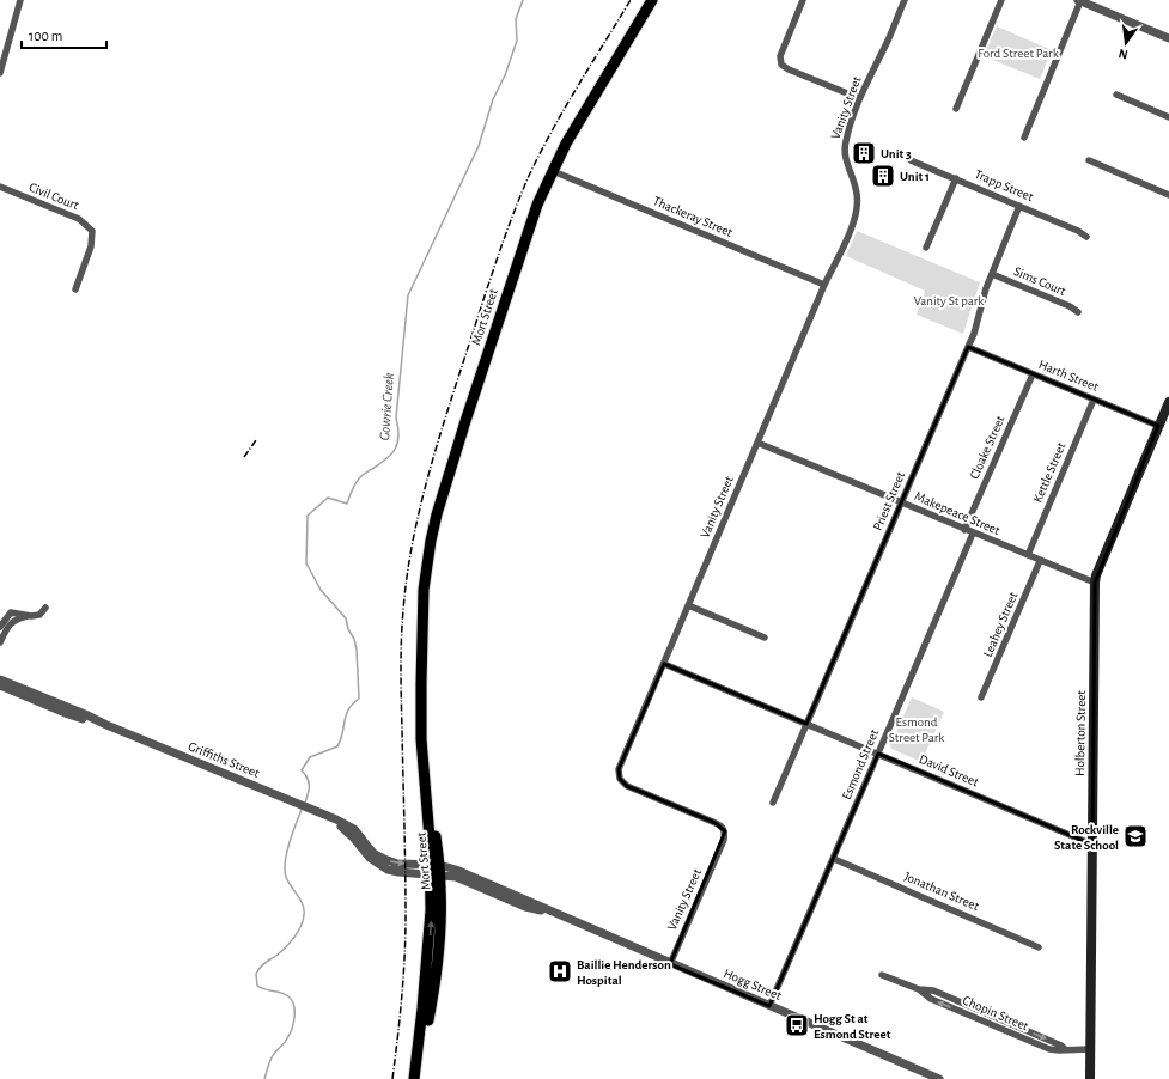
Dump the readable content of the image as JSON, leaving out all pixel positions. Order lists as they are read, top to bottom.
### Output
{
  "streets": {
    "main road": ["Mort Street", "Holberton Street"],
    "street": [
      "Vanity Street",
      "Trapp Street",
      "Civil Court",
      "Thackeray Street",
      "Sims Court",
      "Harth Street",
      "Cloake Street",
      "Kettle Street",
      "Priest Street",
      "Makepeace Street",
      "Leahey Street",
      "Griffiths Street",
      "Esmond Street",
      "David Street",
      "Jonathan Street",
      "Hogg Street",
      "Chopin Street"
    ]
  },
  "crossings": [
    ["Vanity Street", "Thackeray Street"],
    ["Vanity Street", "Makepeace Street"],
    ["Vanity Street", "David Street"],
    ["Vanity Street", "Hogg Street"],
    ["Trapp Street", "Priest Street"],
    ["Thackeray Street", "Mort Street"],
    ["Sims Court", "Priest Street"],
    ["Mort Street", "Griffiths Street"],
    ["Mort Street", "Hogg Street"],
    ["Harth Street", "Cloake Street"],
    ["Harth Street", "Kettle Street"],
    ["Harth Street", "Priest Street"],
    ["Harth Street", "Holberton Street"],
    ["Cloake Street", "Makepeace Street"],
    ["Kettle Street", "Makepeace Street"],
    ["Priest Street", "Makepeace Street"],
    ["Priest Street", "David Street"],
    ["Makepeace Street", "Leahey Street"],
    ["Makepeace Street", "Holberton Street"],
    ["Makepeace Street", "Esmond Street"],
    ["Holberton Street", "David Street"],
    ["Holberton Street", "Chopin Street"],
    ["Griffiths Street", "Hogg Street"],
    ["Esmond Street", "David Street"],
    ["Esmond Street", "Jonathan Street"],
    ["Esmond Street", "Hogg Street"]
  ],
  "water": ["Gowrie Creek"],
  "parks": ["Ford Street Park", "Vanity St park", "Esmond Street Park"],
  "places": {
    "building": ["Unit 3", "Unit 1"],
    "school or university": ["Rockville State School"],
    "hospital": ["Baillie Henderson Hospital"],
    "bus stop": ["Hogg St at Esmond Street"]
  },
  "scale_bar": "100 m",
  "north": "bottom"
}
